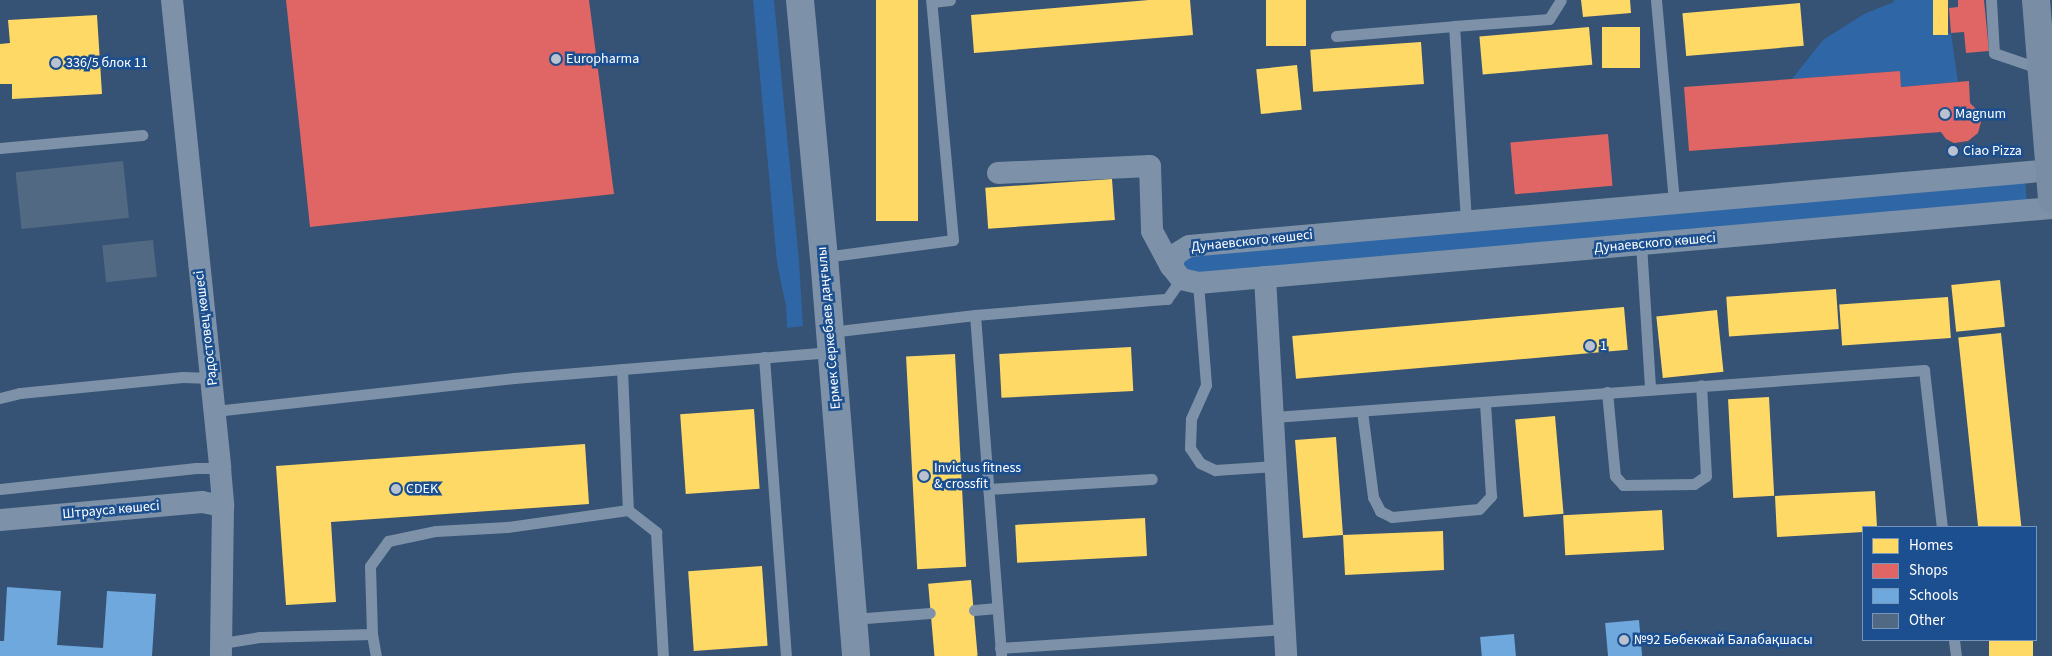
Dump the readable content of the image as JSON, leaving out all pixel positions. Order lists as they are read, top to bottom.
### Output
{
  "streets": {
    "street": [
      "Дунаевского көшесі",
      "Радостовец көшесі",
      "Ермек Серкебаев даңғылы",
      "Штрауса көшесі"
    ]
  },
  "crossings": [
    ["Радостовец көшесі", "Штрауса көшесі"]
  ],
  "places": [
    "Europharma",
    "336/5 блок 11",
    "Magnum",
    "Ciao Pizza",
    "1",
    "Invictus fitness & crossfit",
    "CDEK",
    "№92 Бөбекжай Балабақшасы"
  ],
  "legend": [
    "Homes",
    "Shops",
    "Schools",
    "Other"
  ]
}
